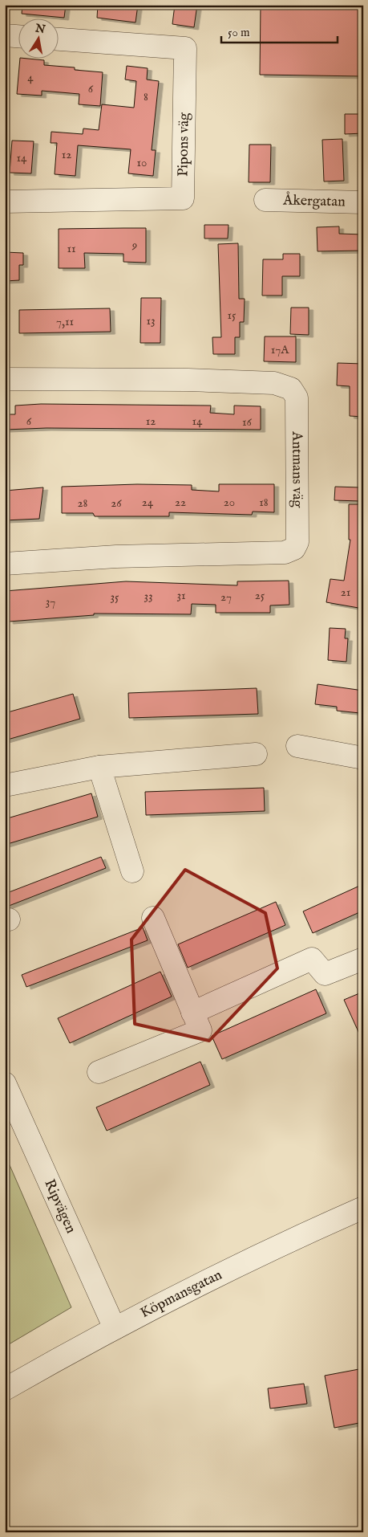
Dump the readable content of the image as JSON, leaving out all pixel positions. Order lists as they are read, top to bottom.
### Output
{
  "streets": {
    "street": [
      "Pipons väg",
      "Åkergatan",
      "Antmans väg",
      "Ripvägen",
      "Köpmansgatan"
    ]
  },
  "crossings": [
    ["Ripvägen", "Köpmansgatan"]
  ],
  "house_numbers": [
    "4",
    "6",
    "8",
    "12",
    "14",
    "10",
    "9",
    "11",
    "15",
    "13",
    "7,11",
    "17A",
    "6",
    "12",
    "14",
    "16",
    "24",
    "22",
    "20",
    "18",
    "28",
    "26",
    "21",
    "31",
    "25",
    "33",
    "35",
    "27",
    "37"
  ],
  "scale_bar": "50 m",
  "north": "top"
}
